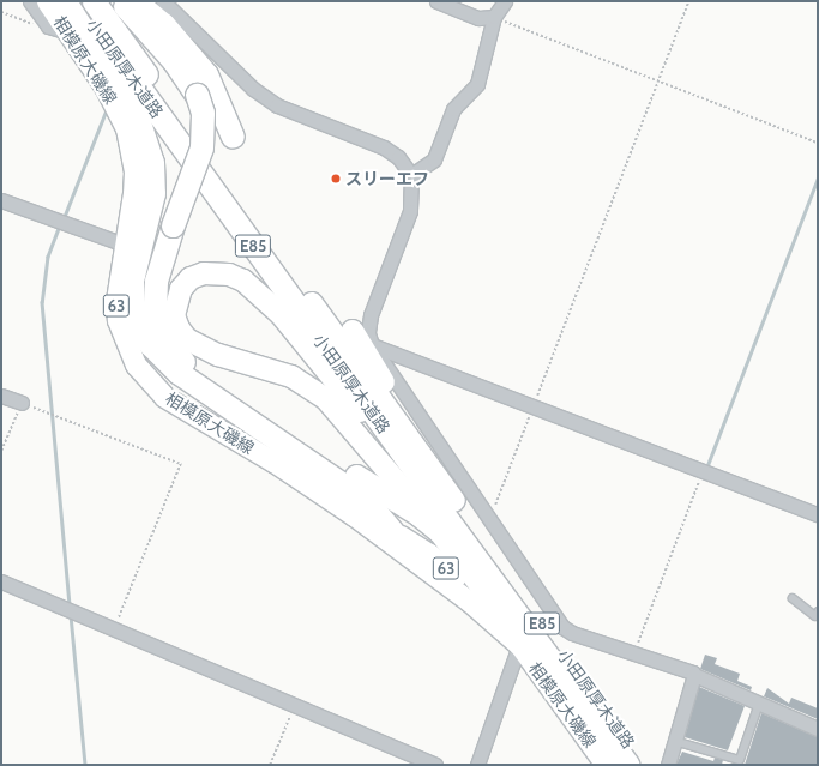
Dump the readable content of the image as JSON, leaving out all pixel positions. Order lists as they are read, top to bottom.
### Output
{
  "streets": {
    "highway": ["小田原厚木道路", "E85"],
    "main road": ["相模原大磯線", "63"]
  },
  "crossings": [
    ["相模原大磯線", "63"]
  ],
  "places": ["スリーエフ"]
}
